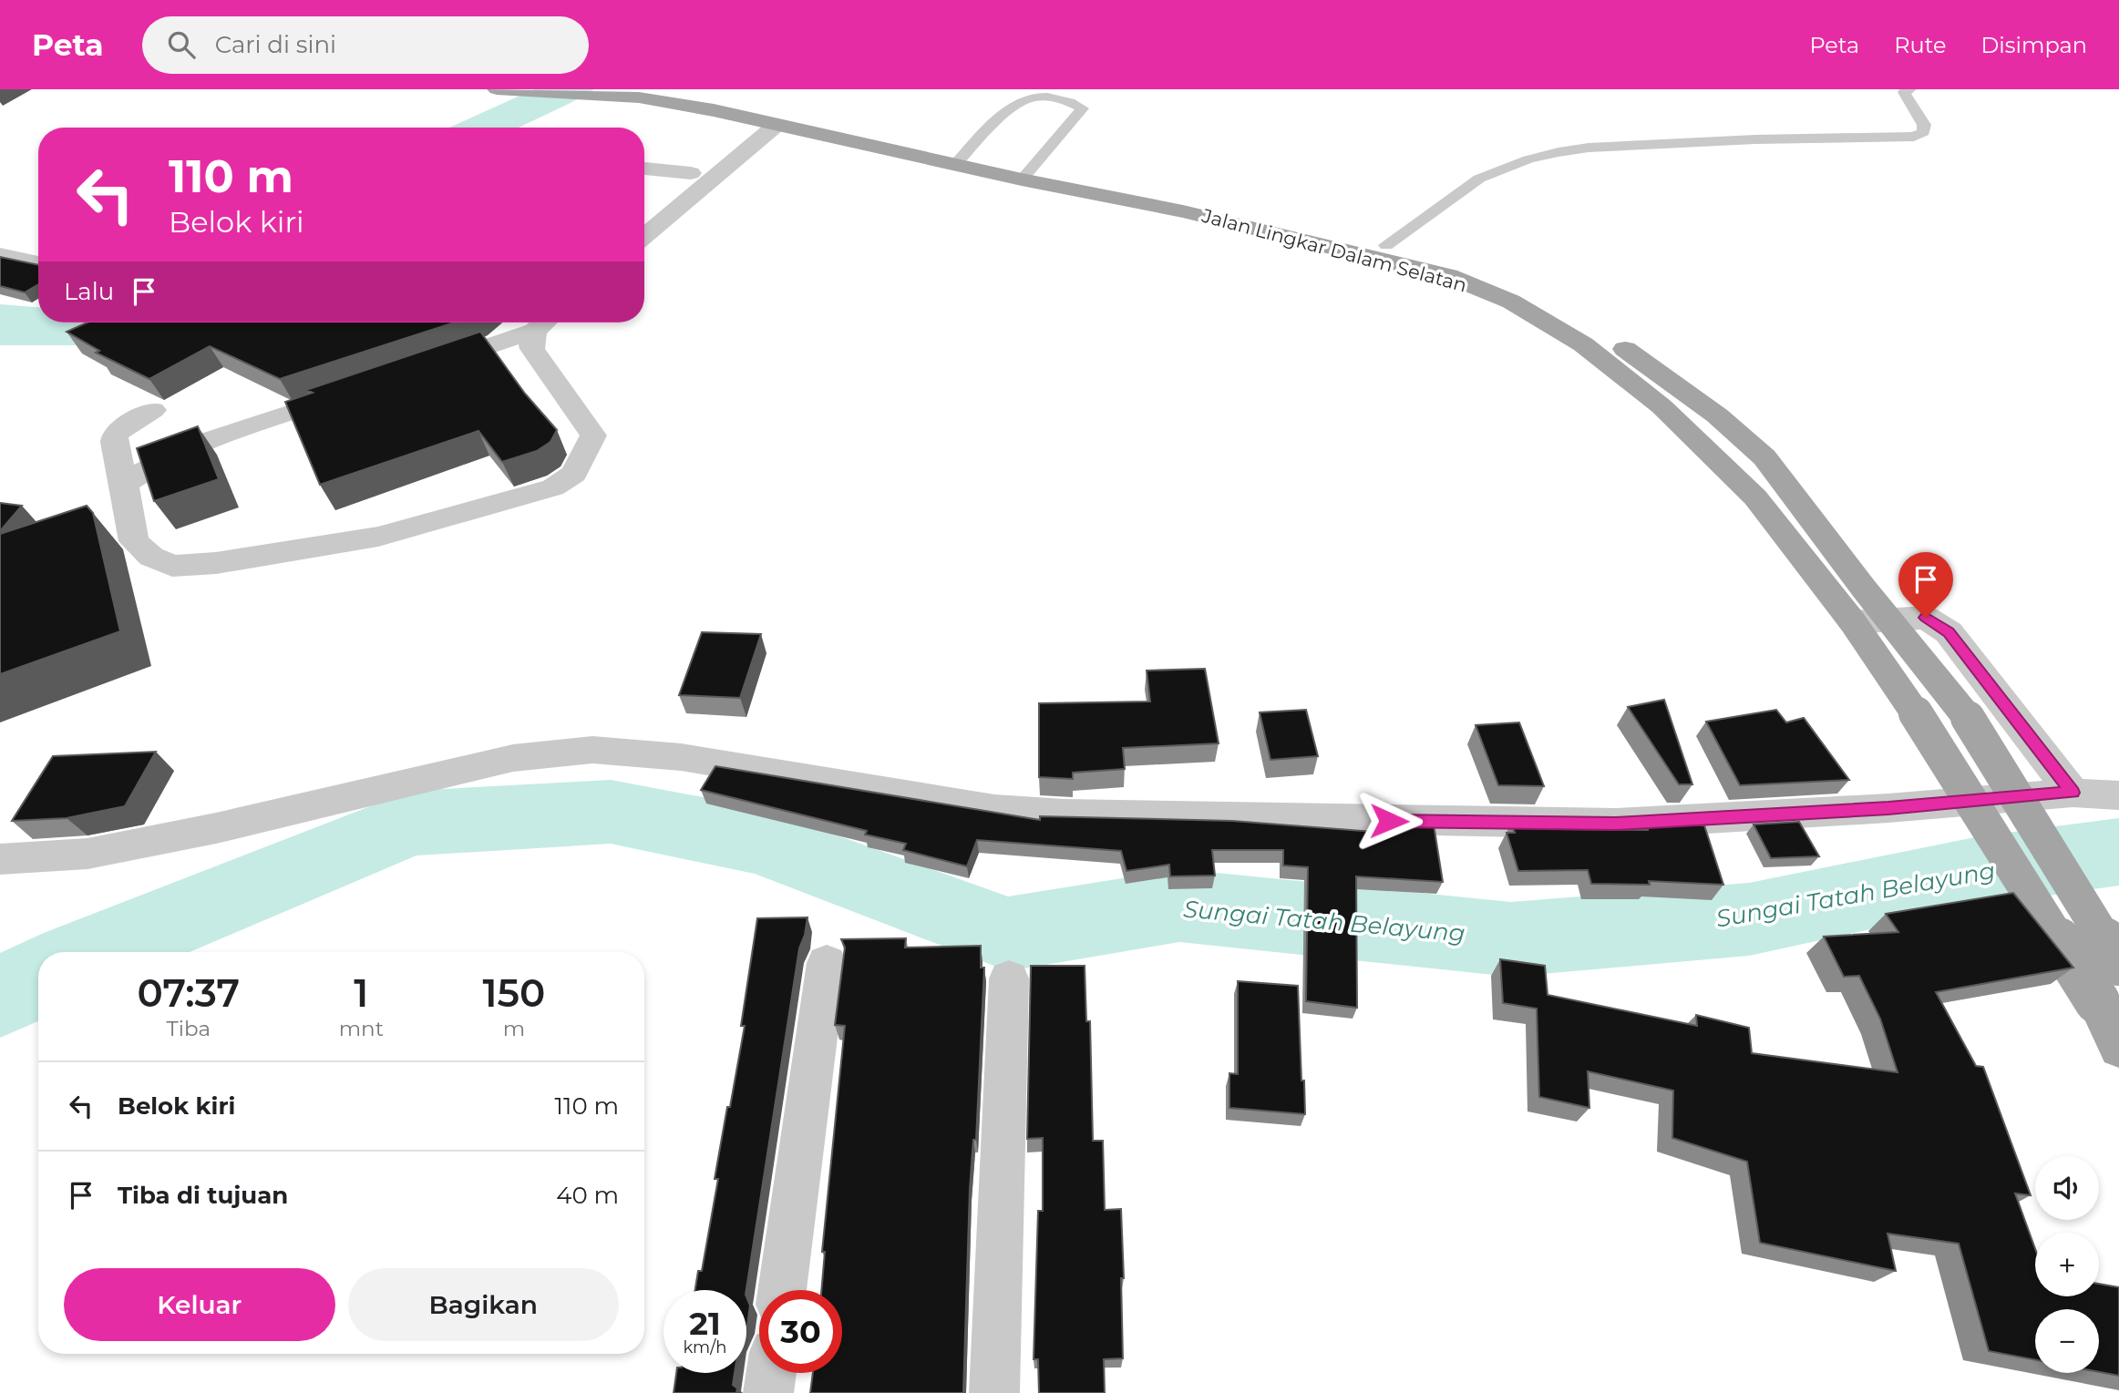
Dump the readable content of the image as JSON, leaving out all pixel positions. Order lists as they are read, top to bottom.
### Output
{
  "streets": {
    "main road": ["Jalan Lingkar Dalam Selatan"]
  },
  "water": ["Sungai Tatah Belayung"],
  "page": {
    "header": "Peta",
    "search": "Cari di sini",
    "nav": ["Peta", "Rute", "Disimpan"],
    "turn": ["110 m", "Belok kiri"],
    "then": "Lalu",
    "eta": [
      "07:37",
      "Tiba",
      "1",
      "mnt",
      "150",
      "m"
    ],
    "list": [
      {
        "name": "Belok kiri",
        "value": "110 m"
      },
      {
        "name": "Tiba di tujuan",
        "value": "40 m"
      }
    ],
    "map_buttons": ["+", "−"],
    "buttons": ["Keluar", "Bagikan"],
    "speed": "21 km/h",
    "limit": "30"
  }
}
